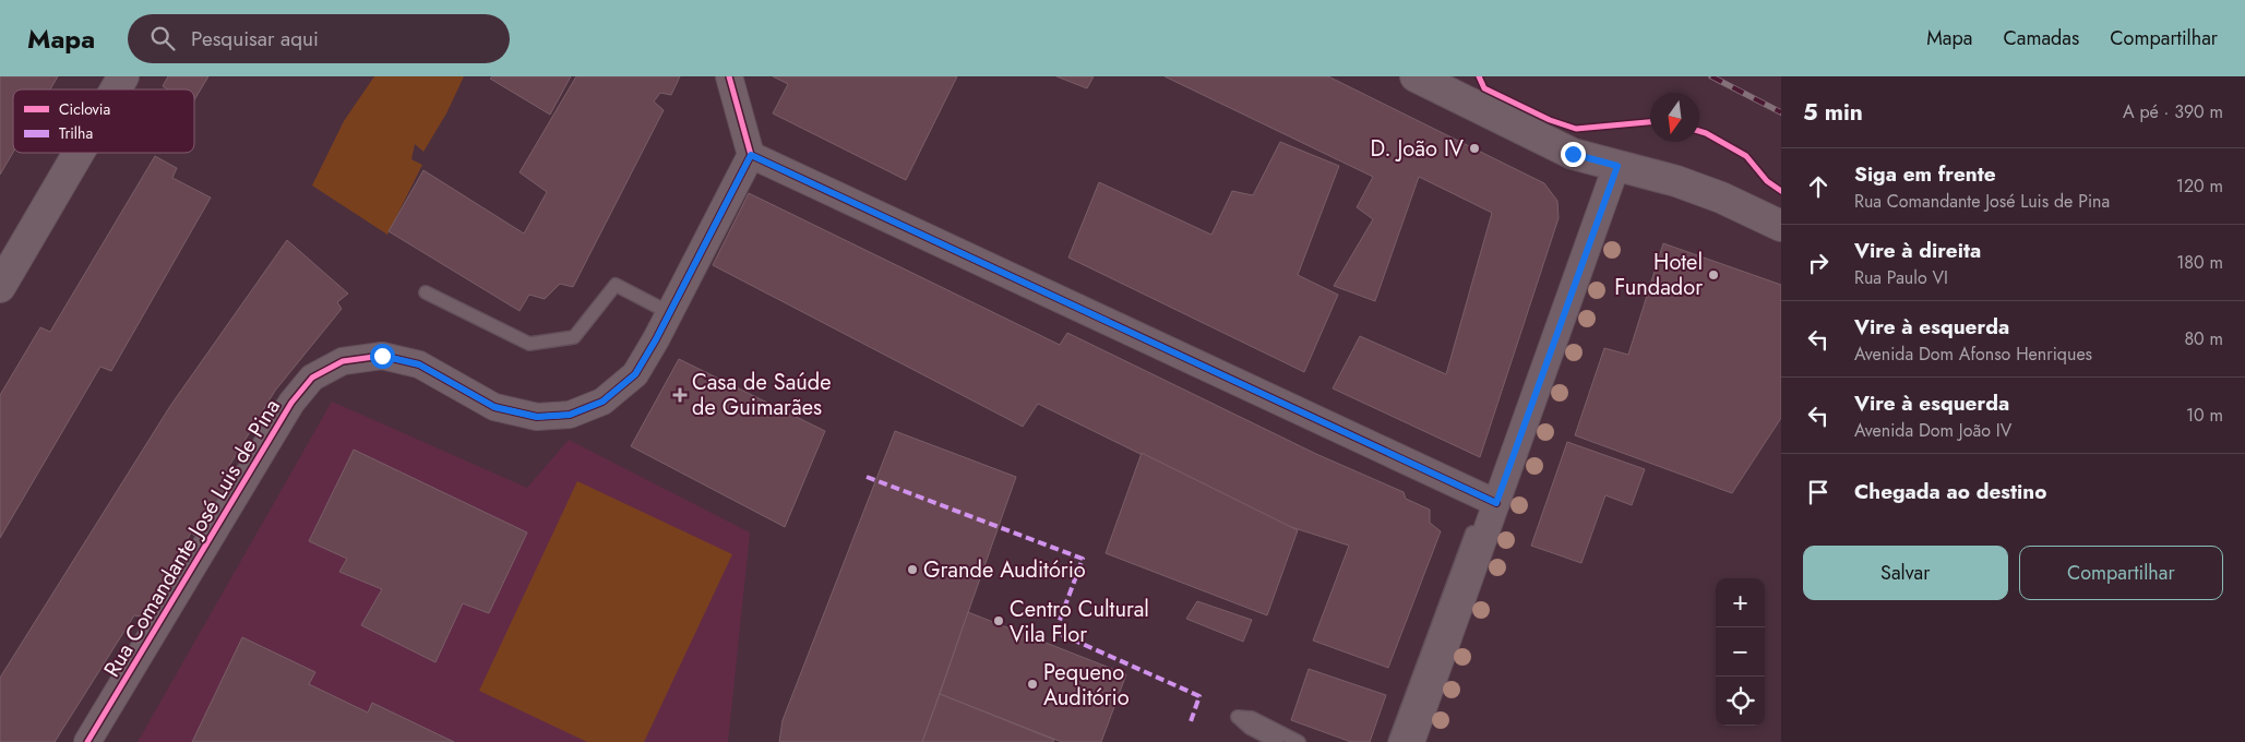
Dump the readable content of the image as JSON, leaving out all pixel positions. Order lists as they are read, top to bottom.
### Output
{
  "streets": {
    "street": ["Rua Comandante José Luis de Pina"]
  },
  "places": {
    "other": [
      "D. João IV",
      "Hotel Fundador",
      "Grande Auditório",
      "Centro Cultural Vila Flor",
      "Pequeno Auditório"
    ],
    "health": ["Casa de Saúde de Guimarães"]
  },
  "legend": ["Ciclovia", "Trilha"],
  "north": "bottom",
  "page": {
    "header": "Mapa",
    "search": "Pesquisar aqui",
    "nav": ["Mapa", "Camadas", "Compartilhar"],
    "heading": ["5 min", "A pé · 390 m"],
    "list": [
      ["Siga em frente", "Rua Comandante José Luis de Pina", "120 m"],
      ["Vire à direita", "Rua Paulo VI", "180 m"],
      ["Vire à esquerda", "Avenida Dom Afonso Henriques", "80 m"],
      ["Vire à esquerda", "Avenida Dom João IV", "10 m"],
      "Chegada ao destino"
    ],
    "buttons": ["Salvar", "Compartilhar"],
    "map_buttons": ["+", "−"]
  }
}
